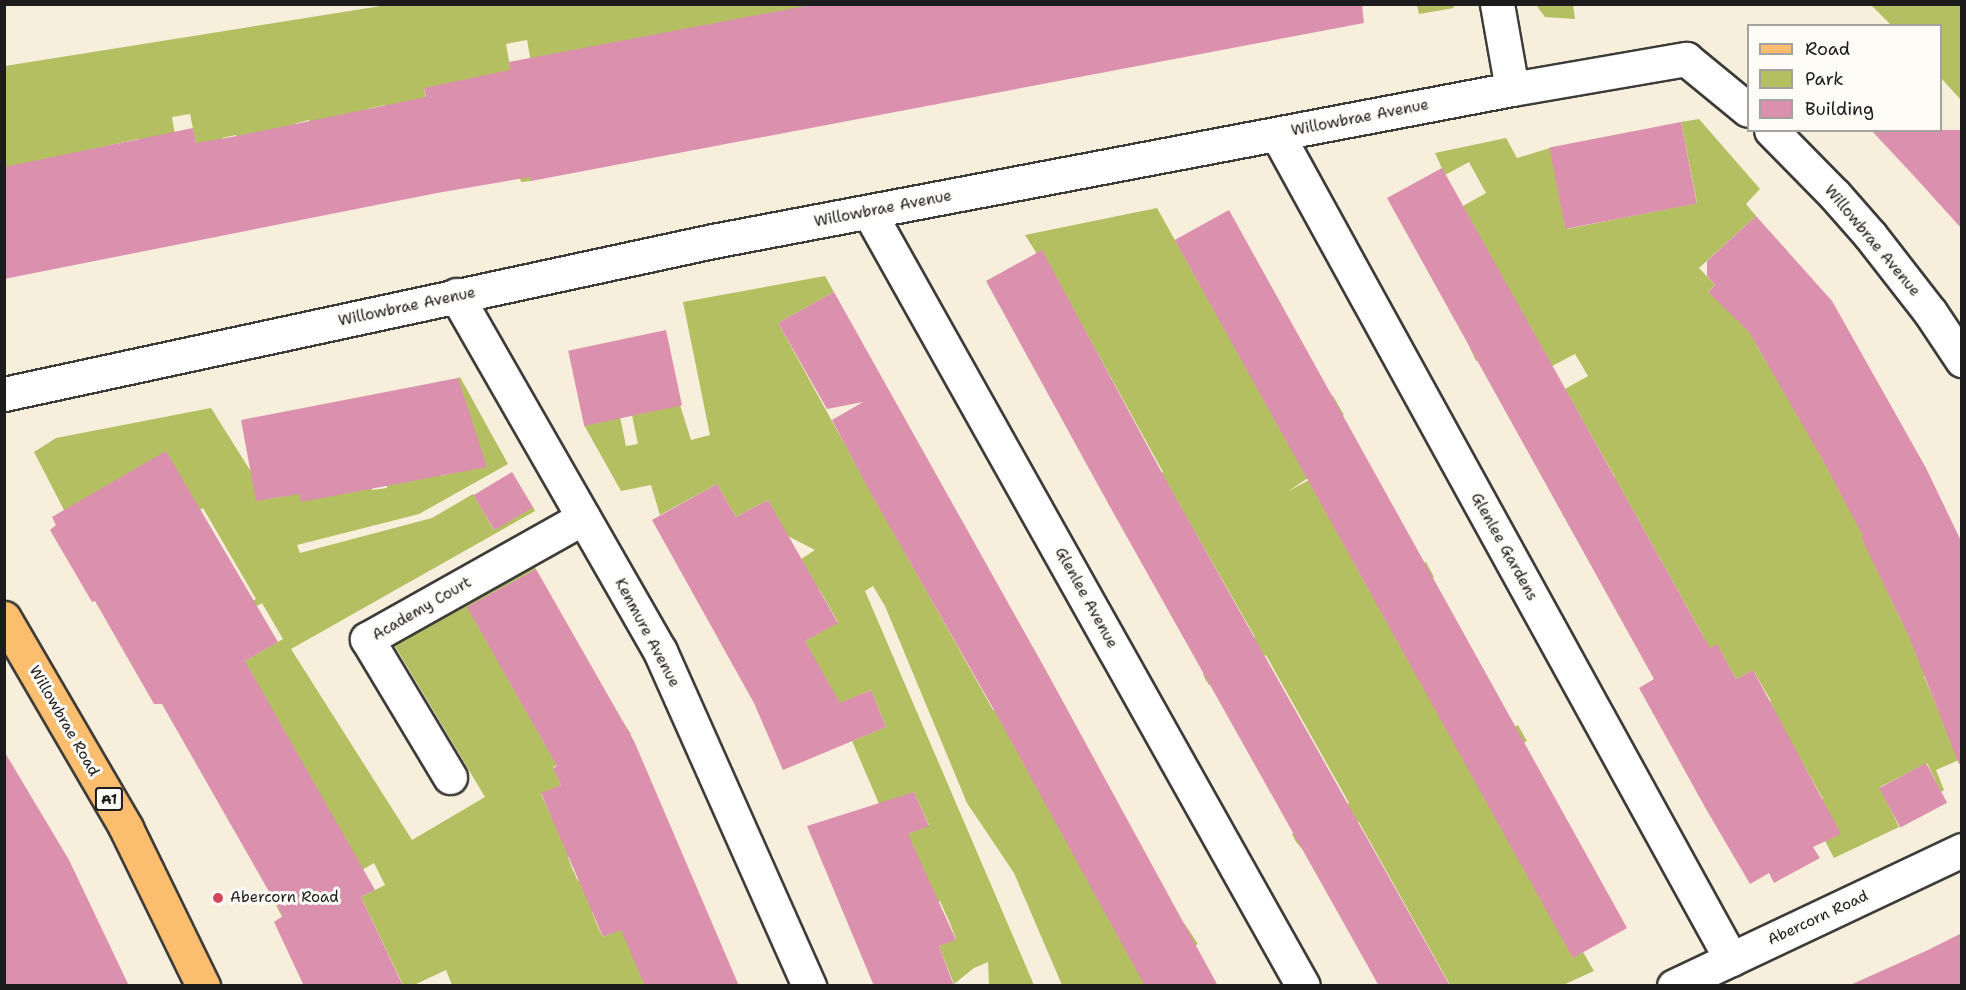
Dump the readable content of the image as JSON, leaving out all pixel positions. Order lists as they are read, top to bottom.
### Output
{
  "streets": {
    "main road": ["Willowbrae Road", "A1"],
    "street": [
      "Willowbrae Avenue",
      "Glenlee Gardens",
      "Glenlee Avenue",
      "Academy Court",
      "Kenmure Avenue",
      "Abercorn Road"
    ]
  },
  "crossings": [
    ["Willowbrae Avenue", "Glenlee Gardens"],
    ["Willowbrae Avenue", "Glenlee Avenue"],
    ["Willowbrae Avenue", "Kenmure Avenue"],
    ["Glenlee Gardens", "Abercorn Road"],
    ["Academy Court", "Kenmure Avenue"]
  ],
  "places": ["Abercorn Road"],
  "legend": ["Road", "Park", "Building"]
}
